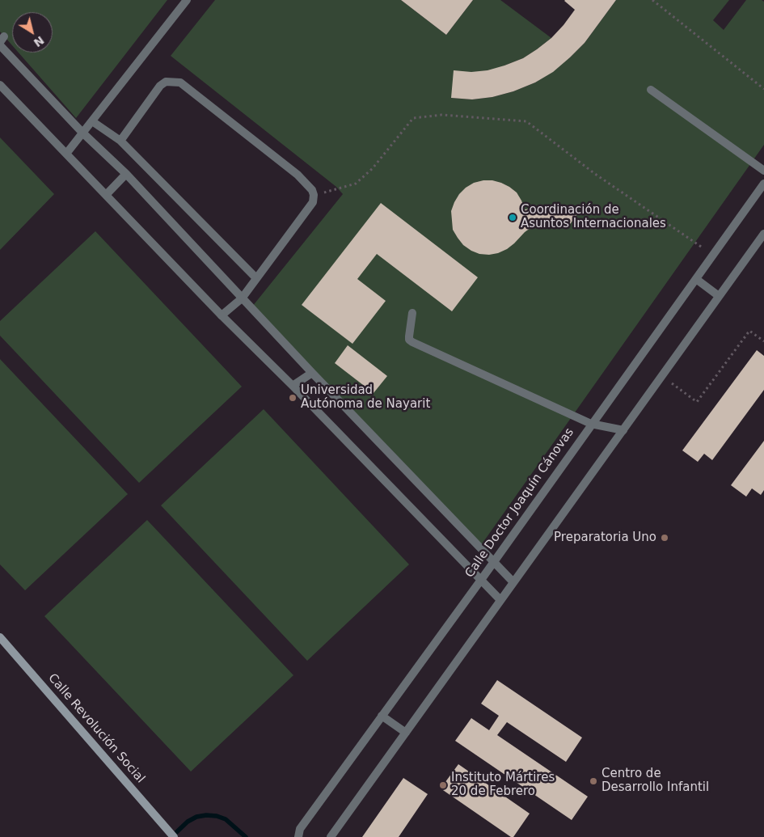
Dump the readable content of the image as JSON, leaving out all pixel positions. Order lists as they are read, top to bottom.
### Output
{
  "streets": {
    "main road": ["Calle Revolución Social"],
    "street": ["Calle Doctor Joaquín Cánovas"]
  },
  "places": [
    "Coordinación de Asuntos Internacionales",
    "Universidad Autónoma de Nayarit",
    "Preparatoria Uno",
    "Centro de Desarrollo Infantil",
    "Instituto Mártires 20 de Febrero"
  ],
  "north": "bottom right"
}
